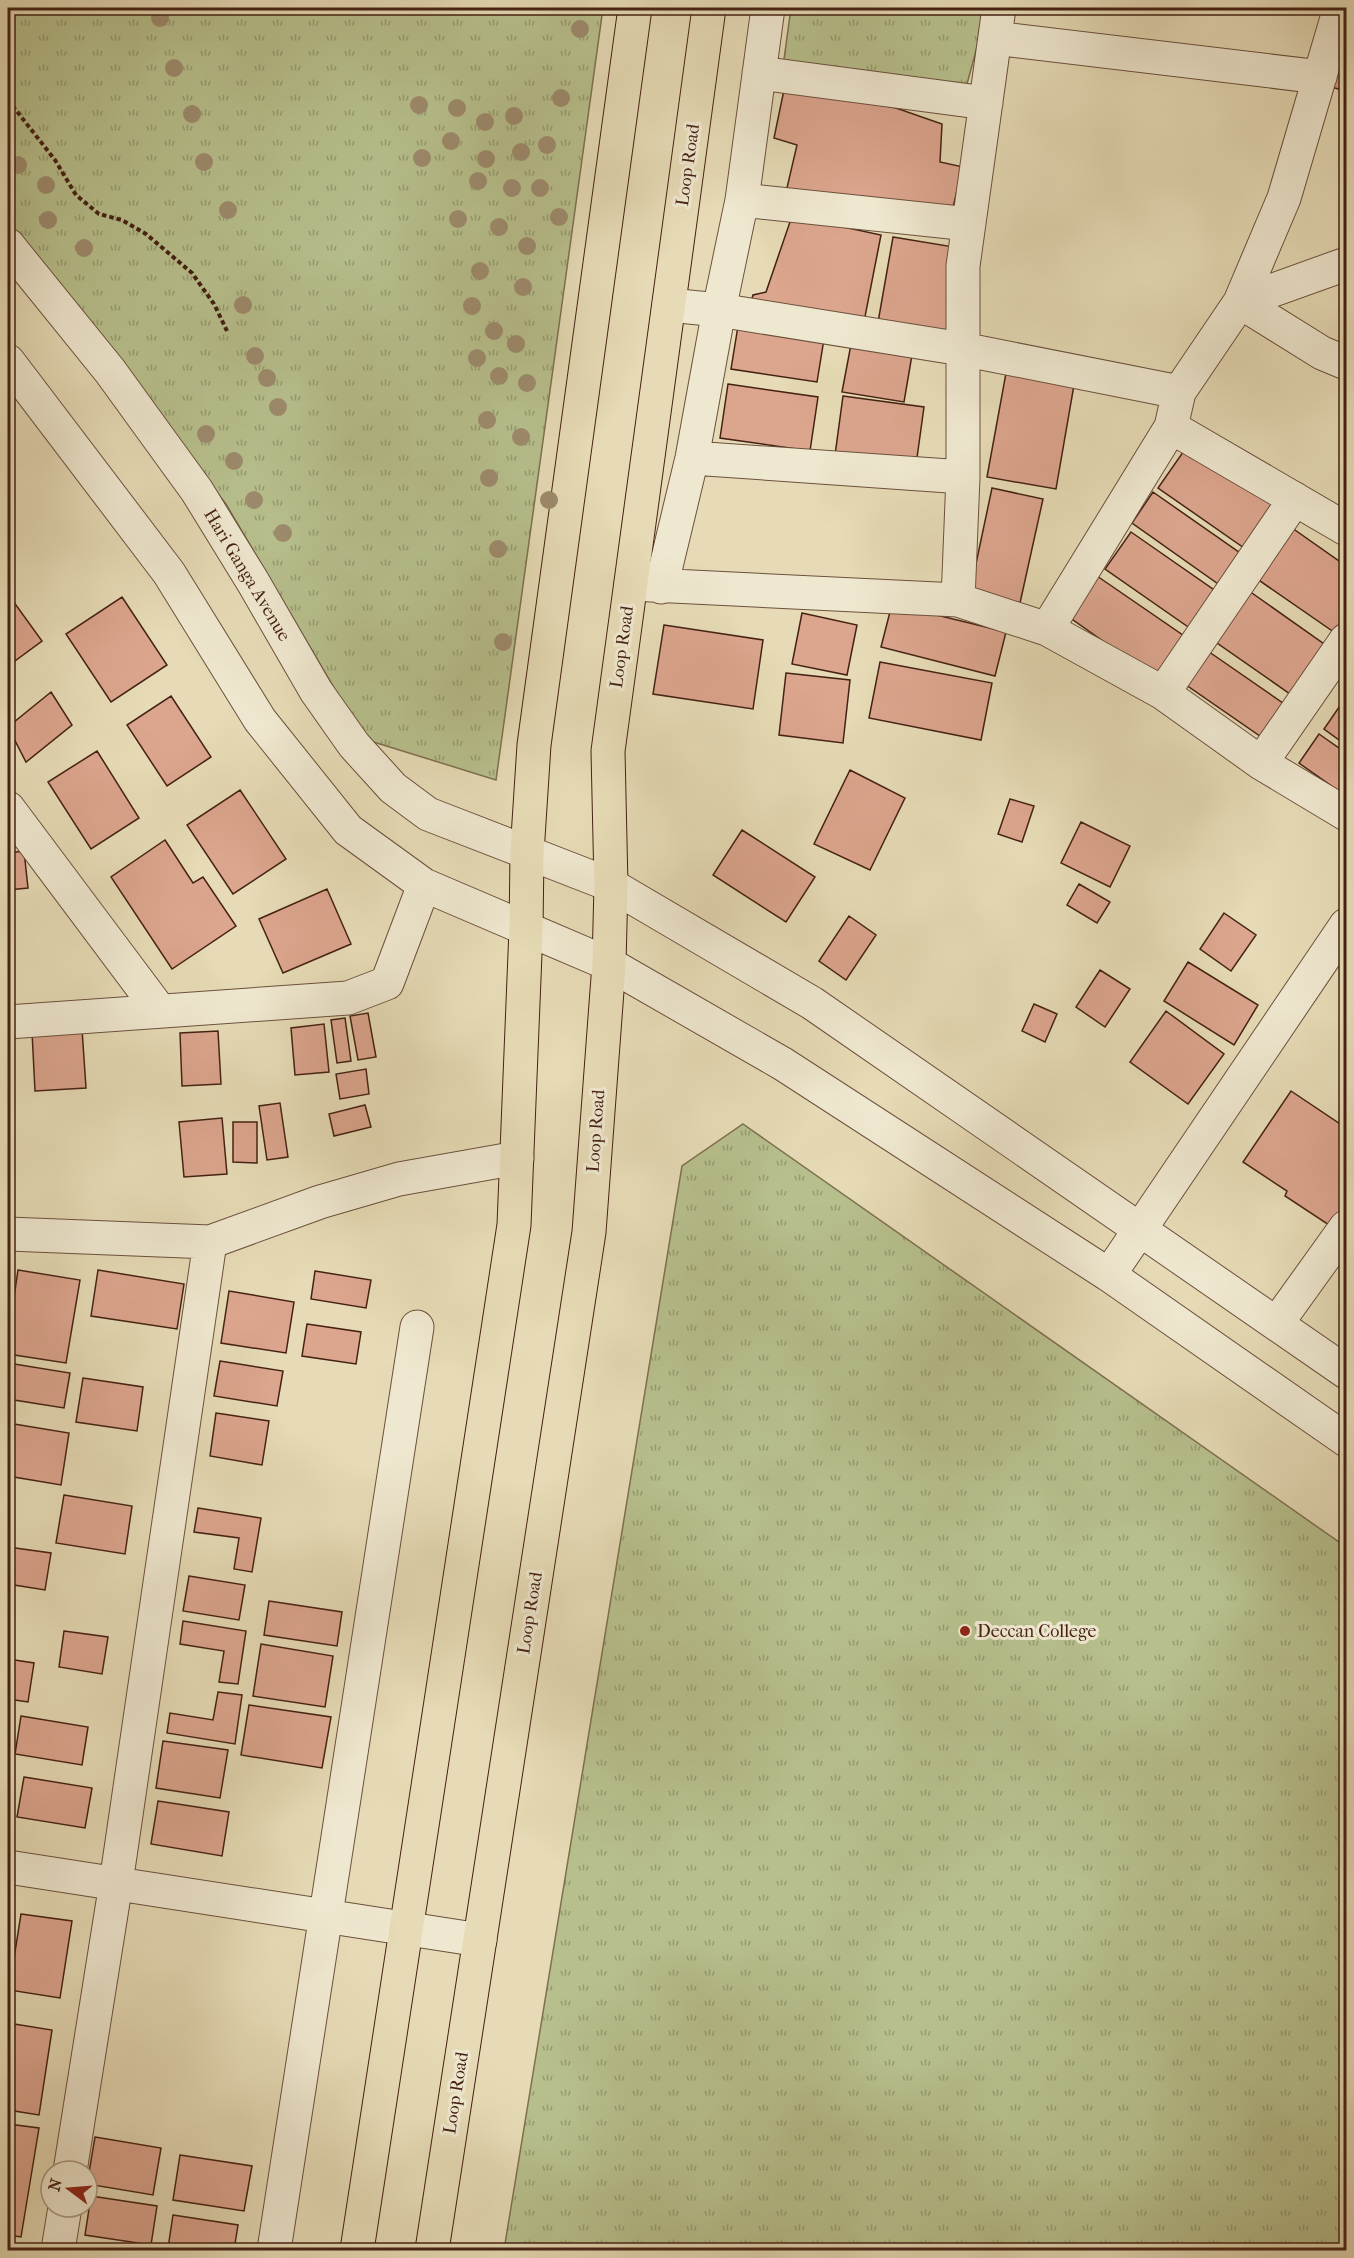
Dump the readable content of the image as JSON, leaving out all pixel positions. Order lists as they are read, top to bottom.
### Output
{
  "streets": {
    "main road": ["Loop Road"],
    "street": ["Hari Ganga Avenue"]
  },
  "crossings": [
    ["Loop Road", "Hari Ganga Avenue"]
  ],
  "places": ["Deccan College"],
  "north": "left"
}
